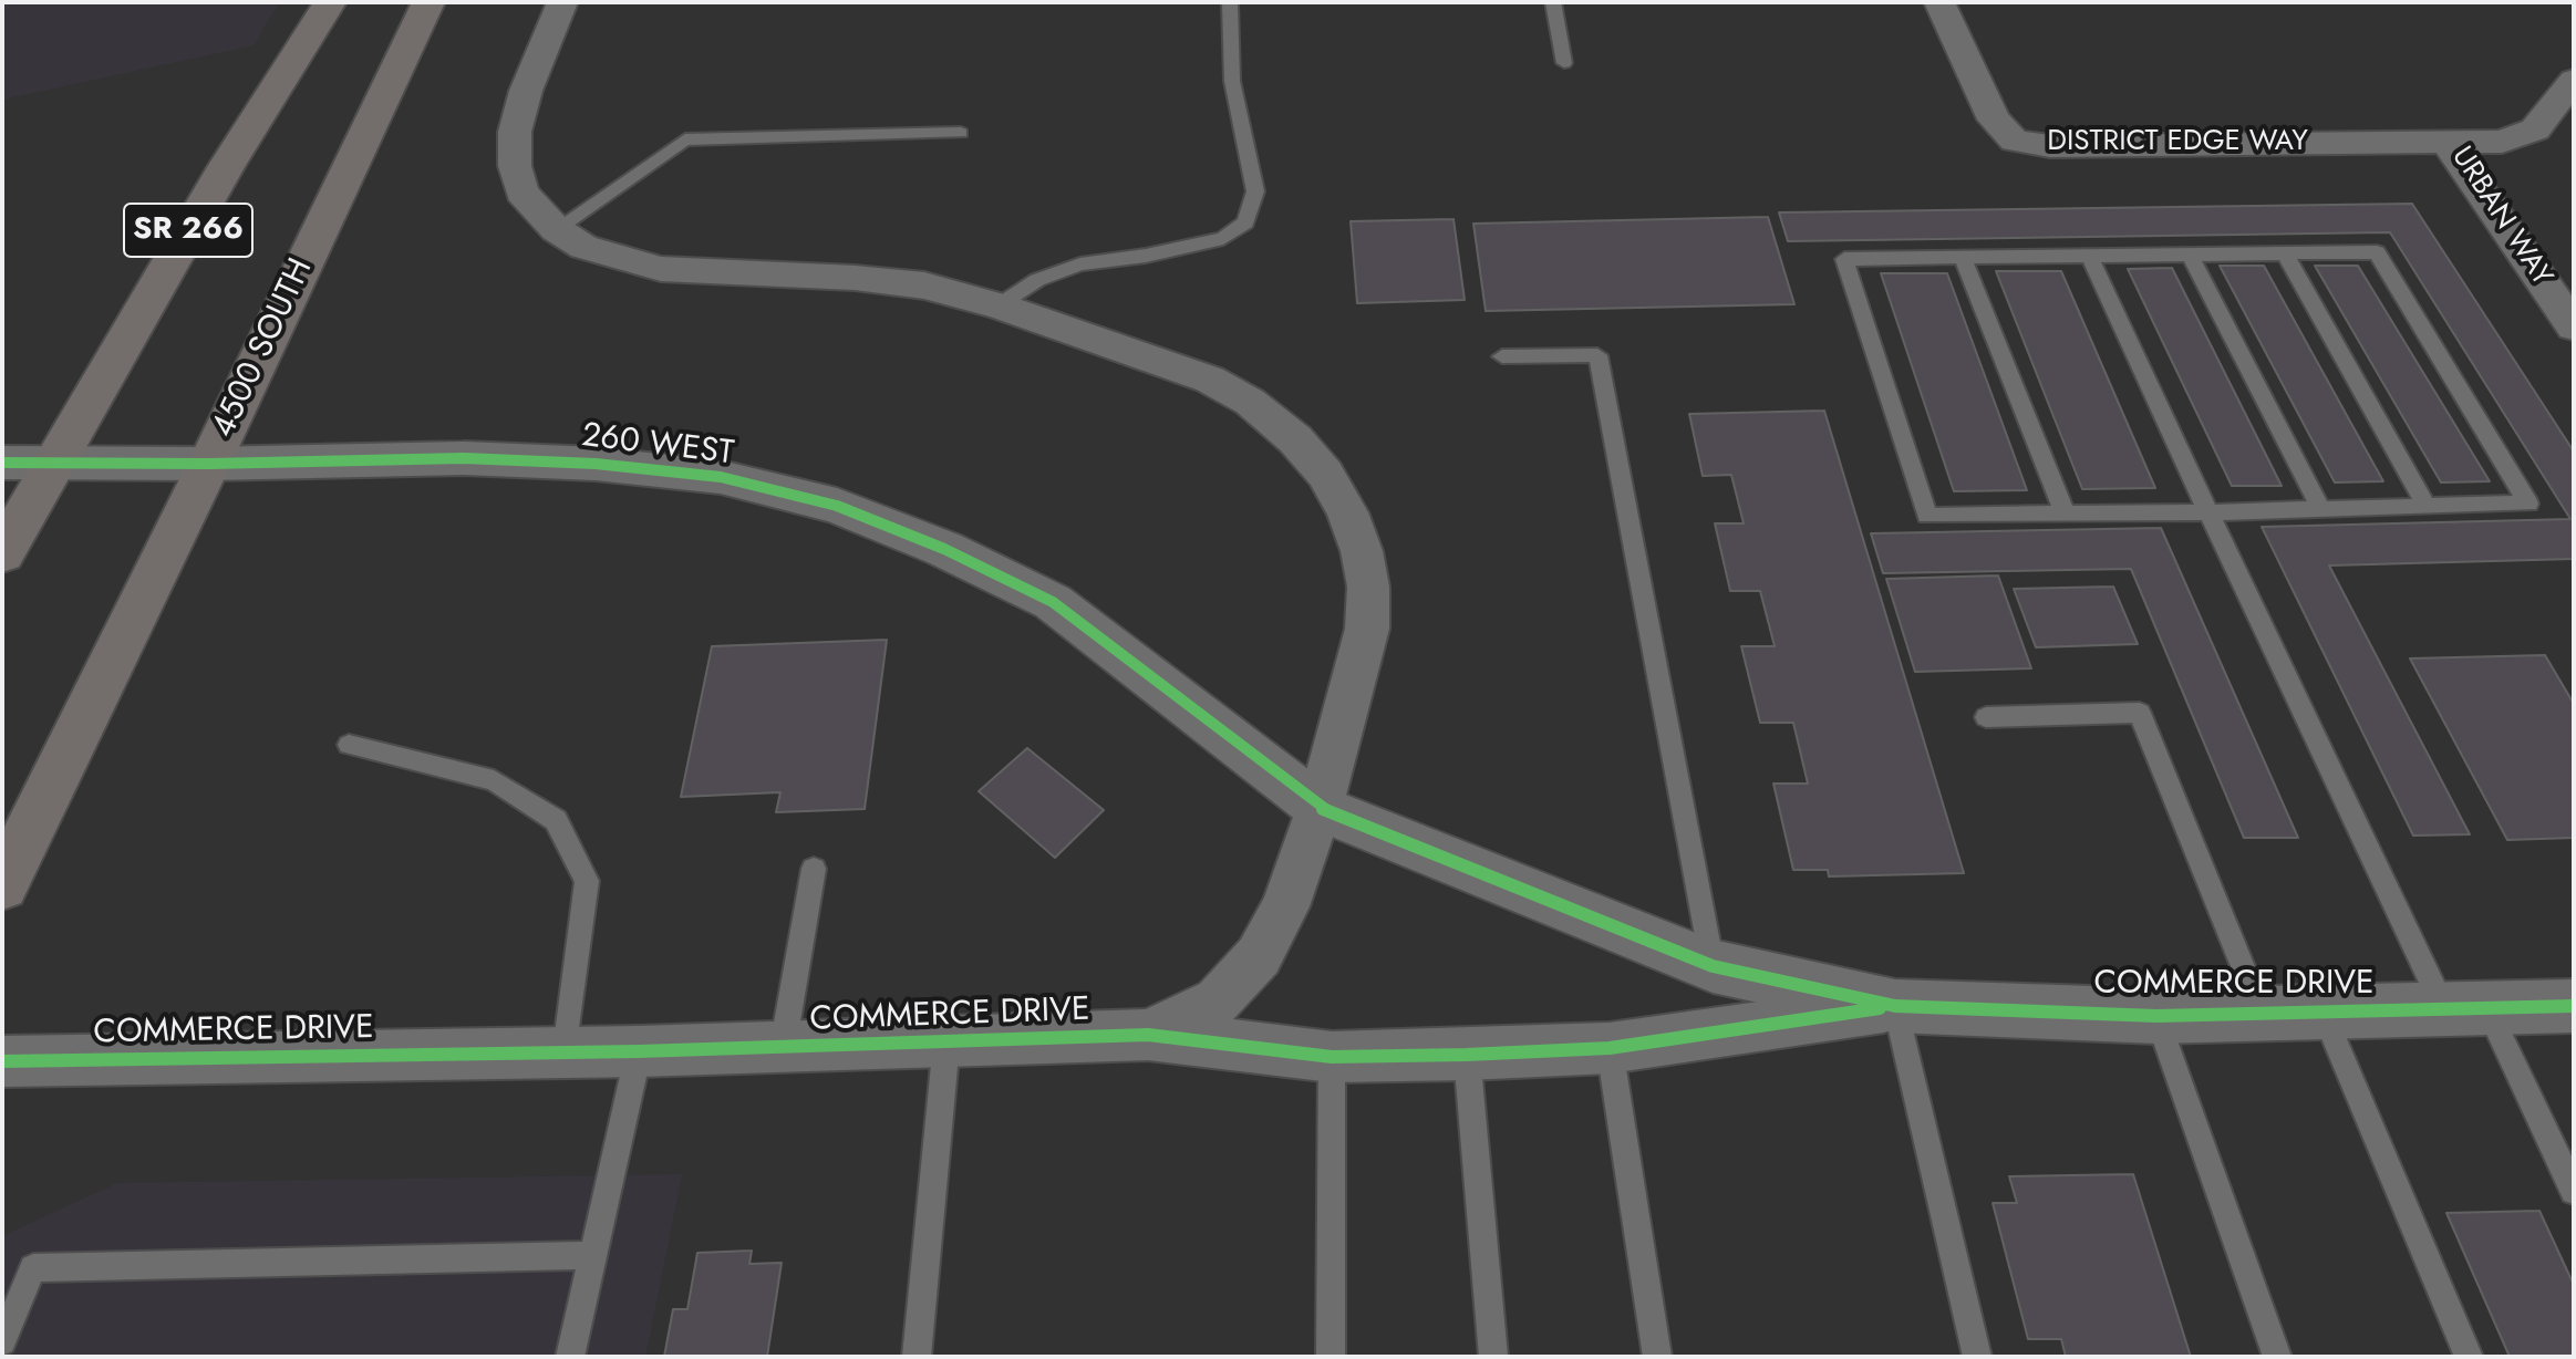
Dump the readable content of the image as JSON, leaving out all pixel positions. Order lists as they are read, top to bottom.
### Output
{
  "streets": {
    "main road": ["SR 266", "4500 SOUTH"],
    "street": [
      "DISTRICT EDGE WAY",
      "URBAN WAY",
      "260 WEST",
      "COMMERCE DRIVE"
    ]
  },
  "crossings": [
    ["DISTRICT EDGE WAY", "URBAN WAY"],
    ["SR 266", "260 WEST"],
    ["4500 SOUTH", "260 WEST"],
    ["260 WEST", "COMMERCE DRIVE"]
  ]
}
